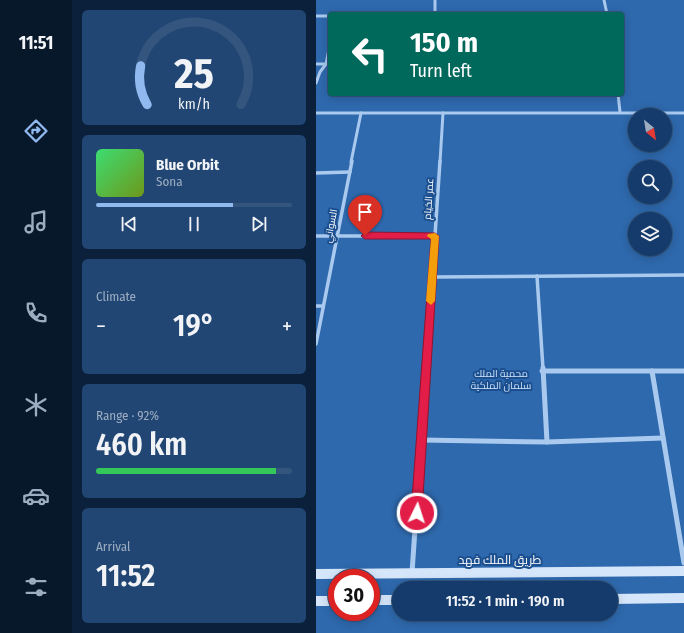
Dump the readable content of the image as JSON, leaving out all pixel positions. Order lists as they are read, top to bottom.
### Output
{
  "streets": {
    "street": ["عمر الخيام", "السواني", "طريق الملك فهد"]
  },
  "crossings": [
    ["عمر الخيام", "طريق الملك فهد"]
  ],
  "parks": ["محمية الملك سلمان الملكية"],
  "north": "bottom right",
  "page": {
    "tabs": "11:51",
    "turn": ["150 m", "Turn left"],
    "song": ["Blue Orbit", "Sona"],
    "tile": [
      "Climate",
      ["Range · 92%", "460 km"],
      ["Arrival", "11:52"]
    ],
    "heat": ["−", "19°", "+"],
    "limit": "30",
    "trip": "11:52 · 1 min · 190 m",
    "gauge": ["25", "km/h"]
  }
}
